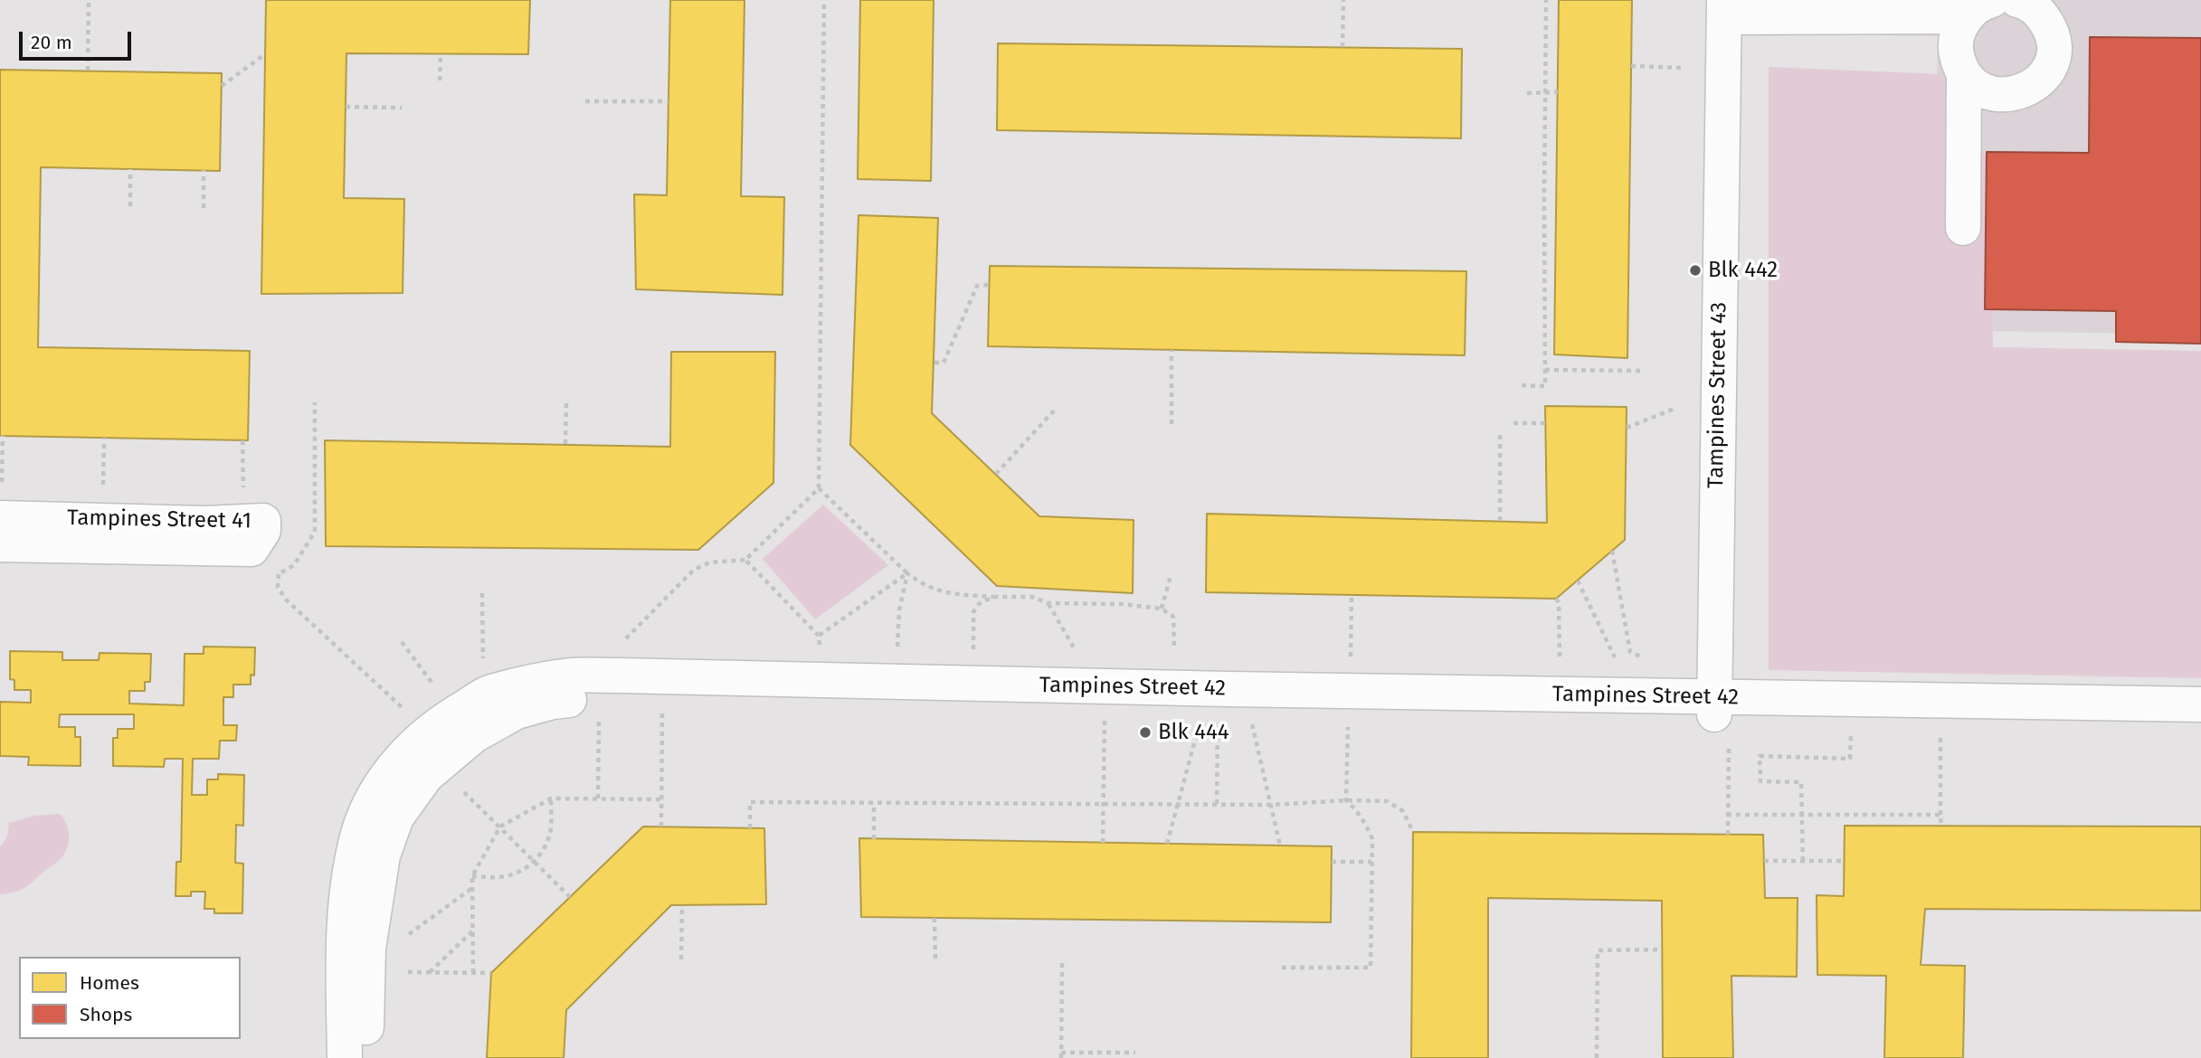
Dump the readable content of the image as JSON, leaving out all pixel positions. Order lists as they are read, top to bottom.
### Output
{
  "streets": {
    "street": ["Tampines Street 43", "Tampines Street 41", "Tampines Street 42"]
  },
  "crossings": [
    ["Tampines Street 43", "Tampines Street 42"]
  ],
  "places": ["Blk 442", "Blk 444"],
  "legend": ["Homes", "Shops"],
  "scale_bar": "20 m"
}
